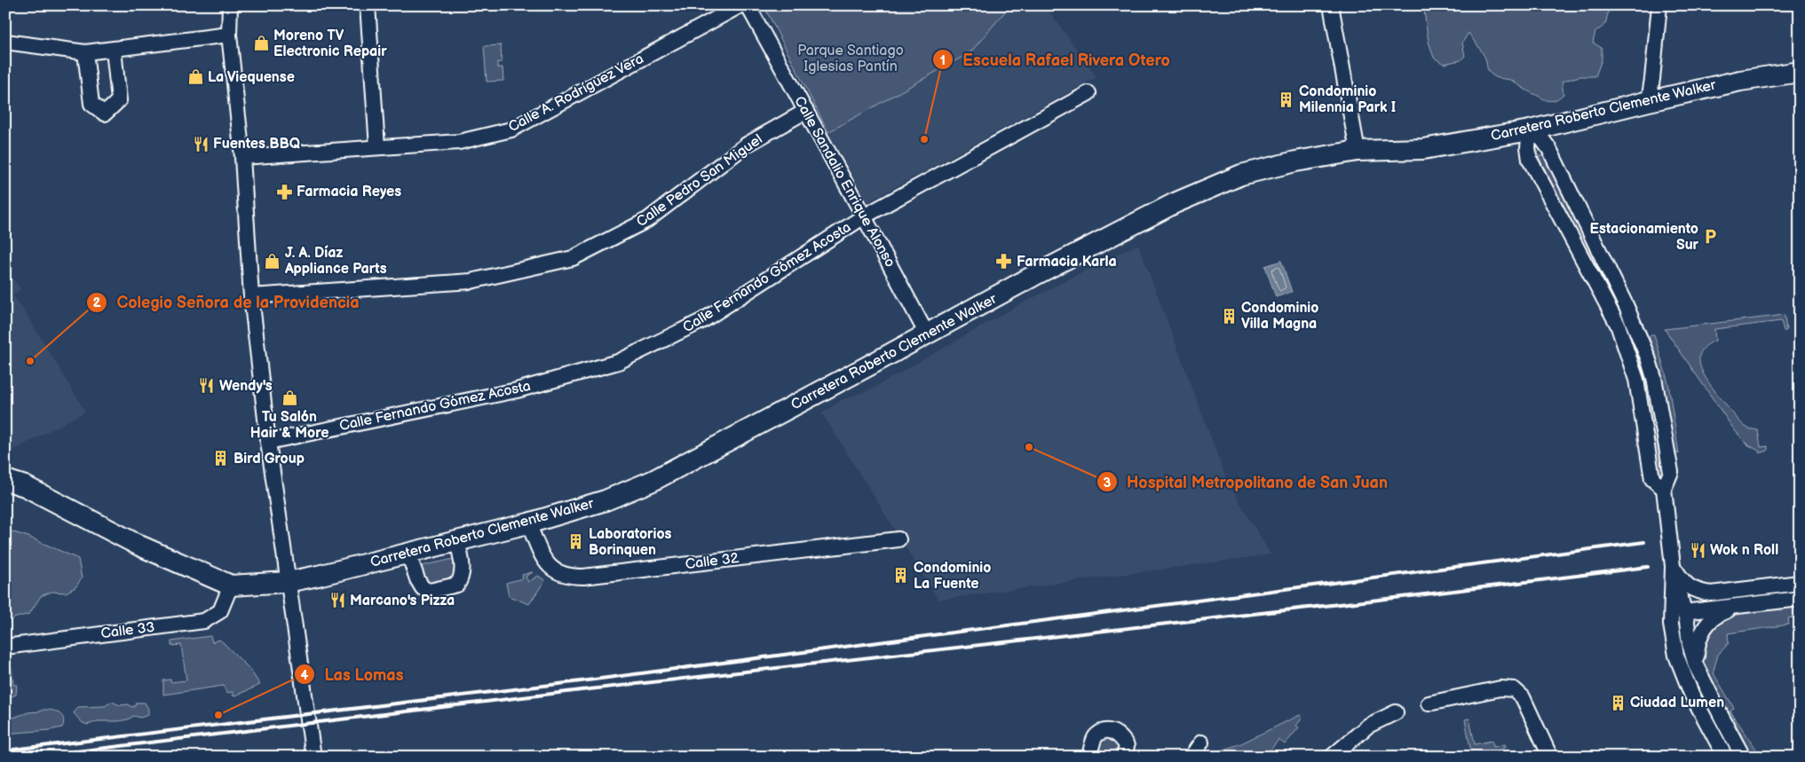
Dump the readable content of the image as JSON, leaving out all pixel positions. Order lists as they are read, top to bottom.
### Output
{
  "streets": {
    "main road": ["Carretera Roberto Clemente Walker"],
    "street": [
      "Calle A. Rodríguez Vera",
      "Calle Pedro San Miguel",
      "Calle Sandalio Enrique Alonso",
      "Calle Fernando Gómez Acosta",
      "Calle 32",
      "Calle 33"
    ]
  },
  "crossings": [
    ["Carretera Roberto Clemente Walker", "Calle Sandalio Enrique Alonso"],
    ["Carretera Roberto Clemente Walker", "Calle 32"],
    ["Carretera Roberto Clemente Walker", "Calle 33"],
    ["Calle Pedro San Miguel", "Calle Sandalio Enrique Alonso"],
    ["Calle Sandalio Enrique Alonso", "Calle Fernando Gómez Acosta"]
  ],
  "parks": ["Parque Santiago Iglesias Pantín"],
  "places": {
    "shop": [
      "Moreno TV Electronic Repair",
      "La Viequense",
      "J. A. Díaz Appliance Parts",
      "Tu Salón Hair & More"
    ],
    "building": [
      "Condominio Milennia Park I",
      "Condominio Villa Magna",
      "Bird Group",
      "Laboratorios Borinquen",
      "Condominio La Fuente",
      "Ciudad Lumen"
    ],
    "other": [
      "Escuela Rafael Rivera Otero",
      "Colegio Señora de la Providencia",
      "Hospital Metropolitano de San Juan",
      "Las Lomas"
    ],
    "restaurant": [
      "Fuentes BBQ",
      "Wendy's",
      "Wok n Roll",
      "Marcano's Pizza"
    ],
    "pharmacy": ["Farmacia Reyes", "Farmacia Karla"],
    "parking": ["Estacionamiento Sur"]
  }
}
